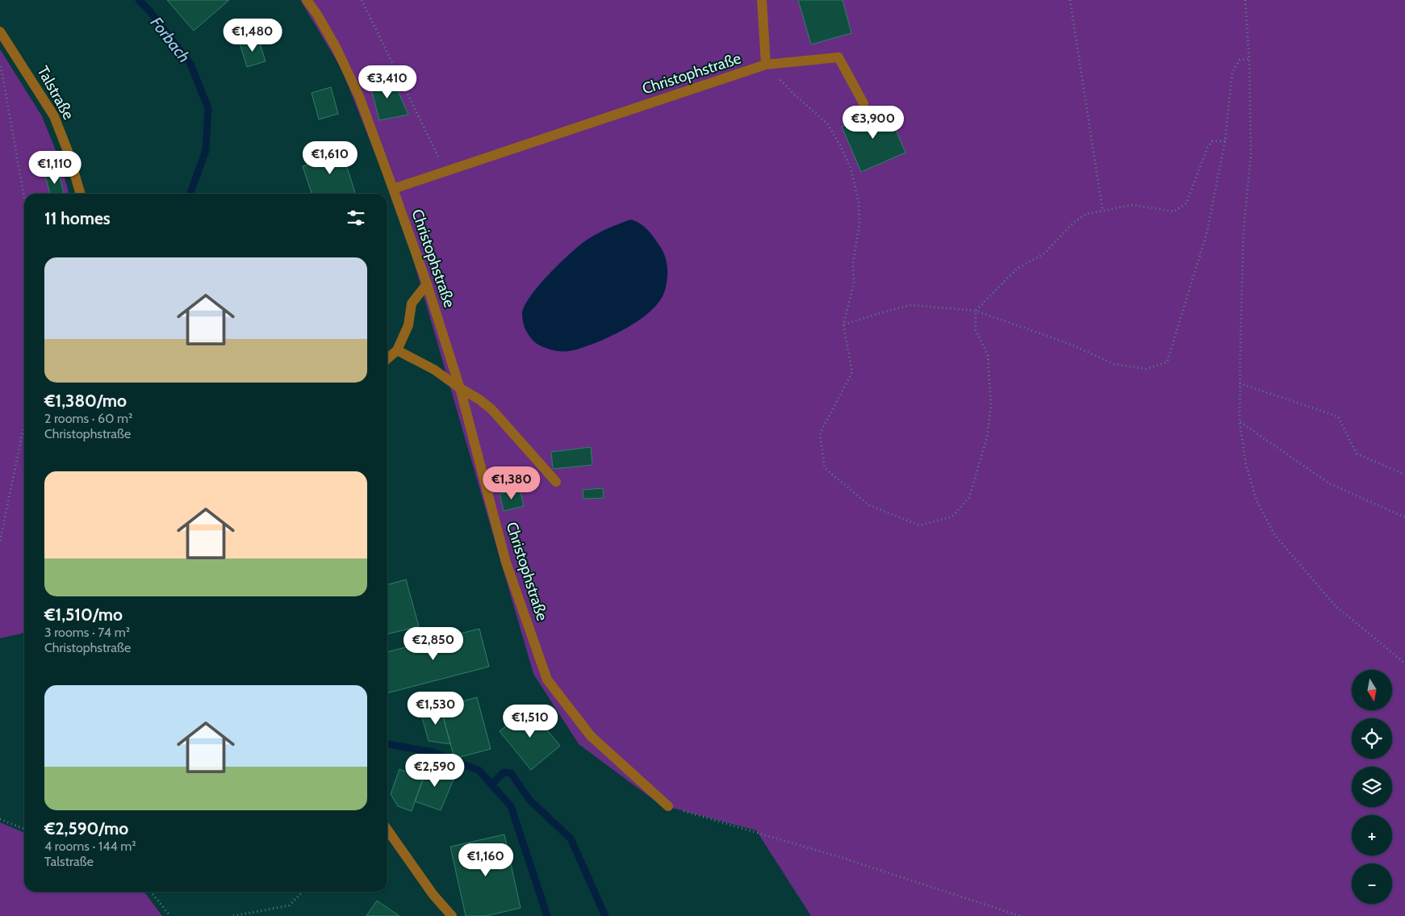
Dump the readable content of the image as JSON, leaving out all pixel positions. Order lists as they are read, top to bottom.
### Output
{
  "streets": {
    "street": ["Christophstraße", "Talstraße"]
  },
  "water": ["Forbach"],
  "north": "bottom",
  "page": {
    "price": [
      "€1,480",
      "€3,410",
      "€3,900",
      "€1,610",
      "€1,110",
      "€1,380",
      "€2,850",
      "€1,530",
      "€1,510",
      "€2,590",
      "€1,160"
    ],
    "heading": "11 homes",
    "list": [
      {
        "name": "€1,380/mo",
        "note": "2 rooms · 60 m² · Christophstraße"
      },
      {
        "name": "€1,510/mo",
        "note": "3 rooms · 74 m² · Christophstraße"
      },
      {
        "name": "€2,590/mo",
        "note": "4 rooms · 144 m² · Talstraße"
      }
    ],
    "map_buttons": ["+", "−"]
  }
}
